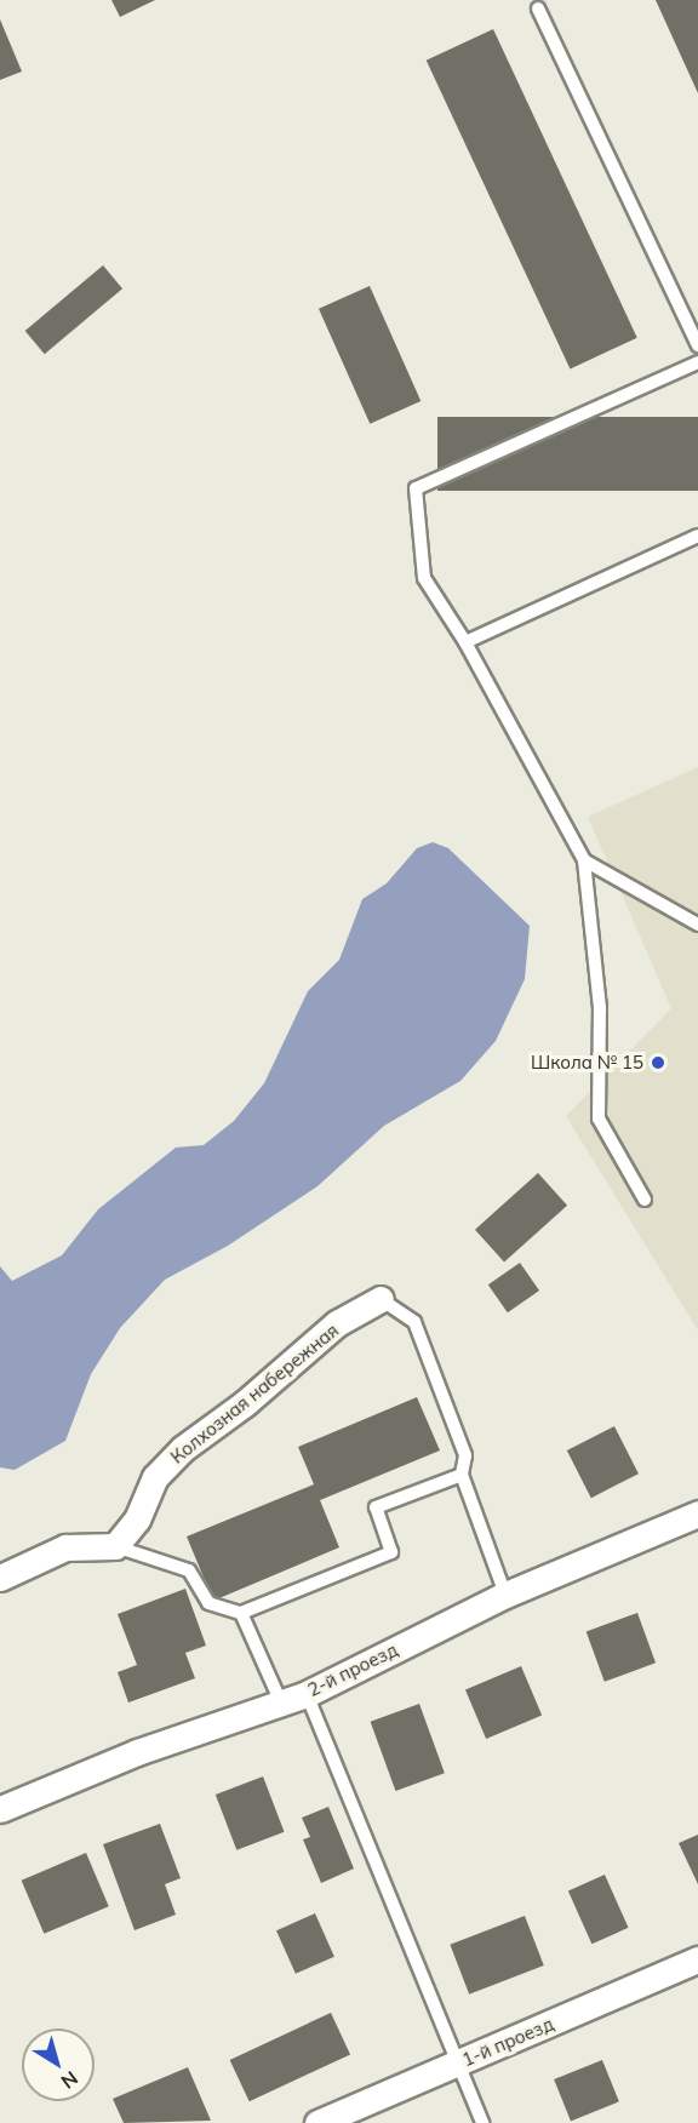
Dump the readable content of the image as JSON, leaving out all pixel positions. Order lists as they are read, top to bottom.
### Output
{
  "streets": {
    "street": ["Колхозная набережная", "2-й проезд", "1-й проезд"]
  },
  "places": ["Школа № 15"],
  "north": "bottom right"
}
